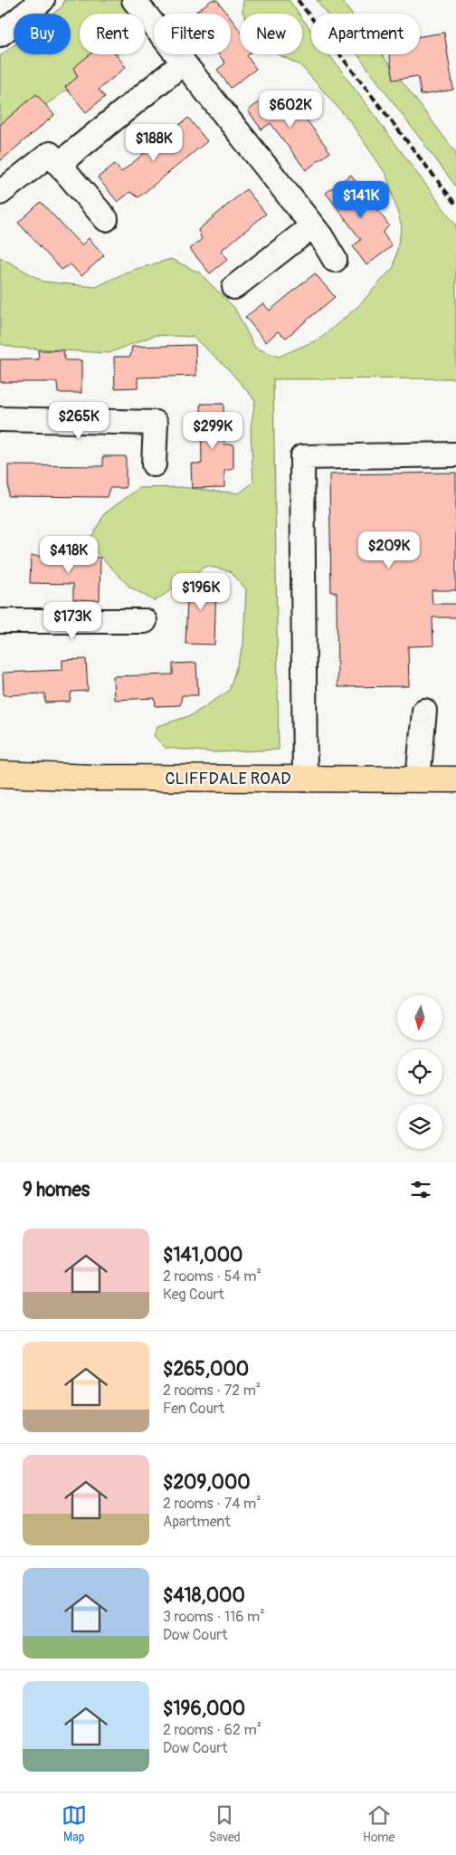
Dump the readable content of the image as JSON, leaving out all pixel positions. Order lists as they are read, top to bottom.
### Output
{
  "streets": {
    "main road": ["CLIFFDALE ROAD"]
  },
  "north": "bottom",
  "page": {
    "chip": [
      "Buy",
      "Rent",
      "Filters",
      "New",
      "Apartment"
    ],
    "price": [
      "$602K",
      "$188K",
      "$141K",
      "$265K",
      "$299K",
      "$209K",
      "$418K",
      "$196K",
      "$173K"
    ],
    "heading": "9 homes",
    "list": [
      {
        "name": "$141,000",
        "note": "2 rooms · 54 m² · Keg Court"
      },
      {
        "name": "$265,000",
        "note": "2 rooms · 72 m² · Fen Court"
      },
      {
        "name": "$209,000",
        "note": "2 rooms · 74 m² · Apartment"
      },
      {
        "name": "$418,000",
        "note": "3 rooms · 116 m² · Dow Court"
      },
      {
        "name": "$196,000",
        "note": "2 rooms · 62 m² · Dow Court"
      }
    ],
    "tabs": ["Map", "Saved", "Home"]
  }
}
